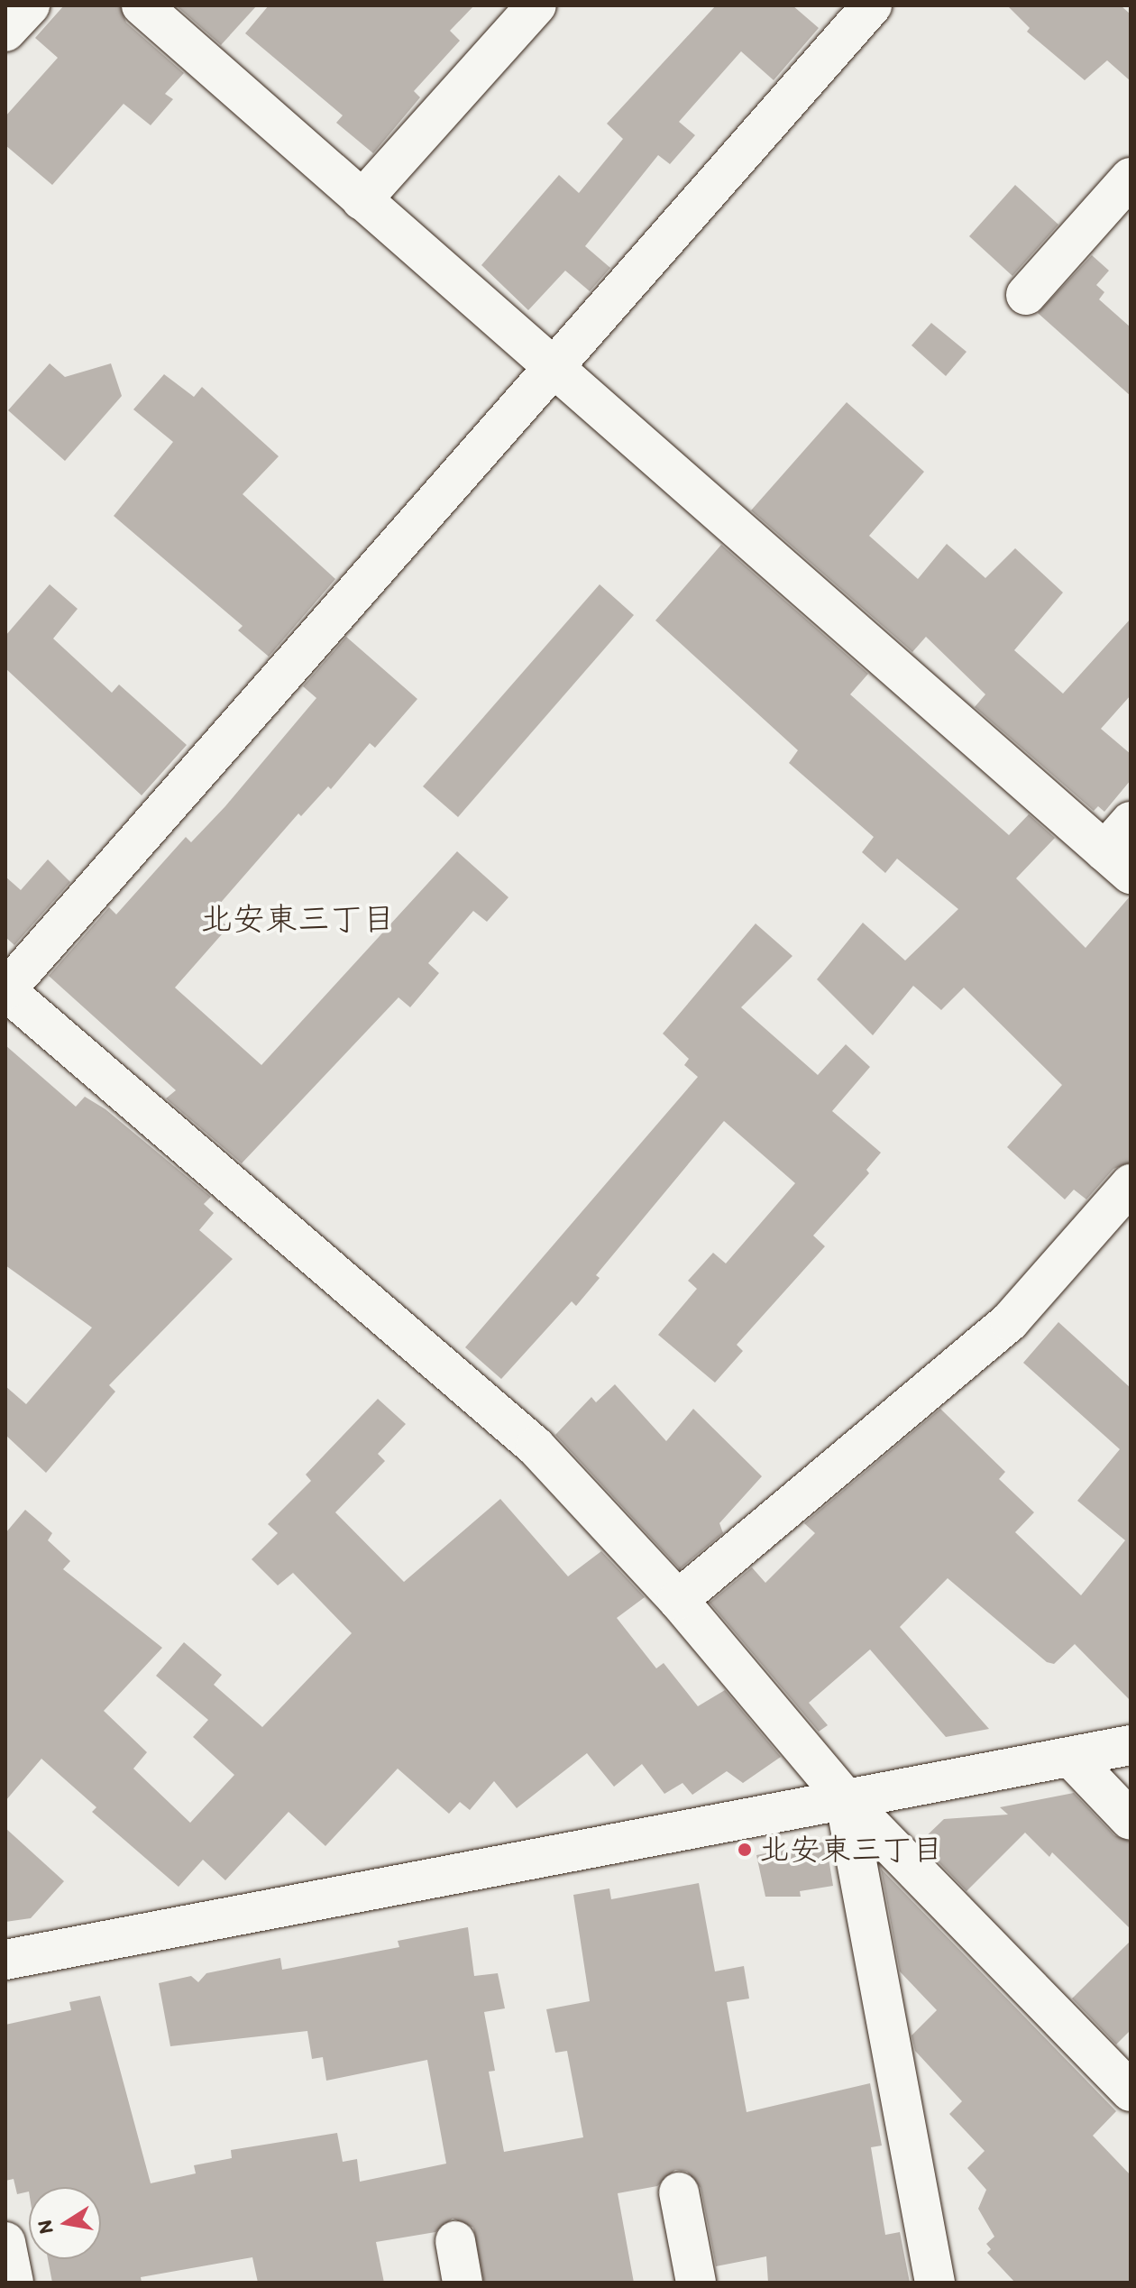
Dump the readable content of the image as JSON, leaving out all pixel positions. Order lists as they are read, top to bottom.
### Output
{
  "districts": ["北安東三丁目"],
  "places": ["北安東三丁目"],
  "north": "left"
}
